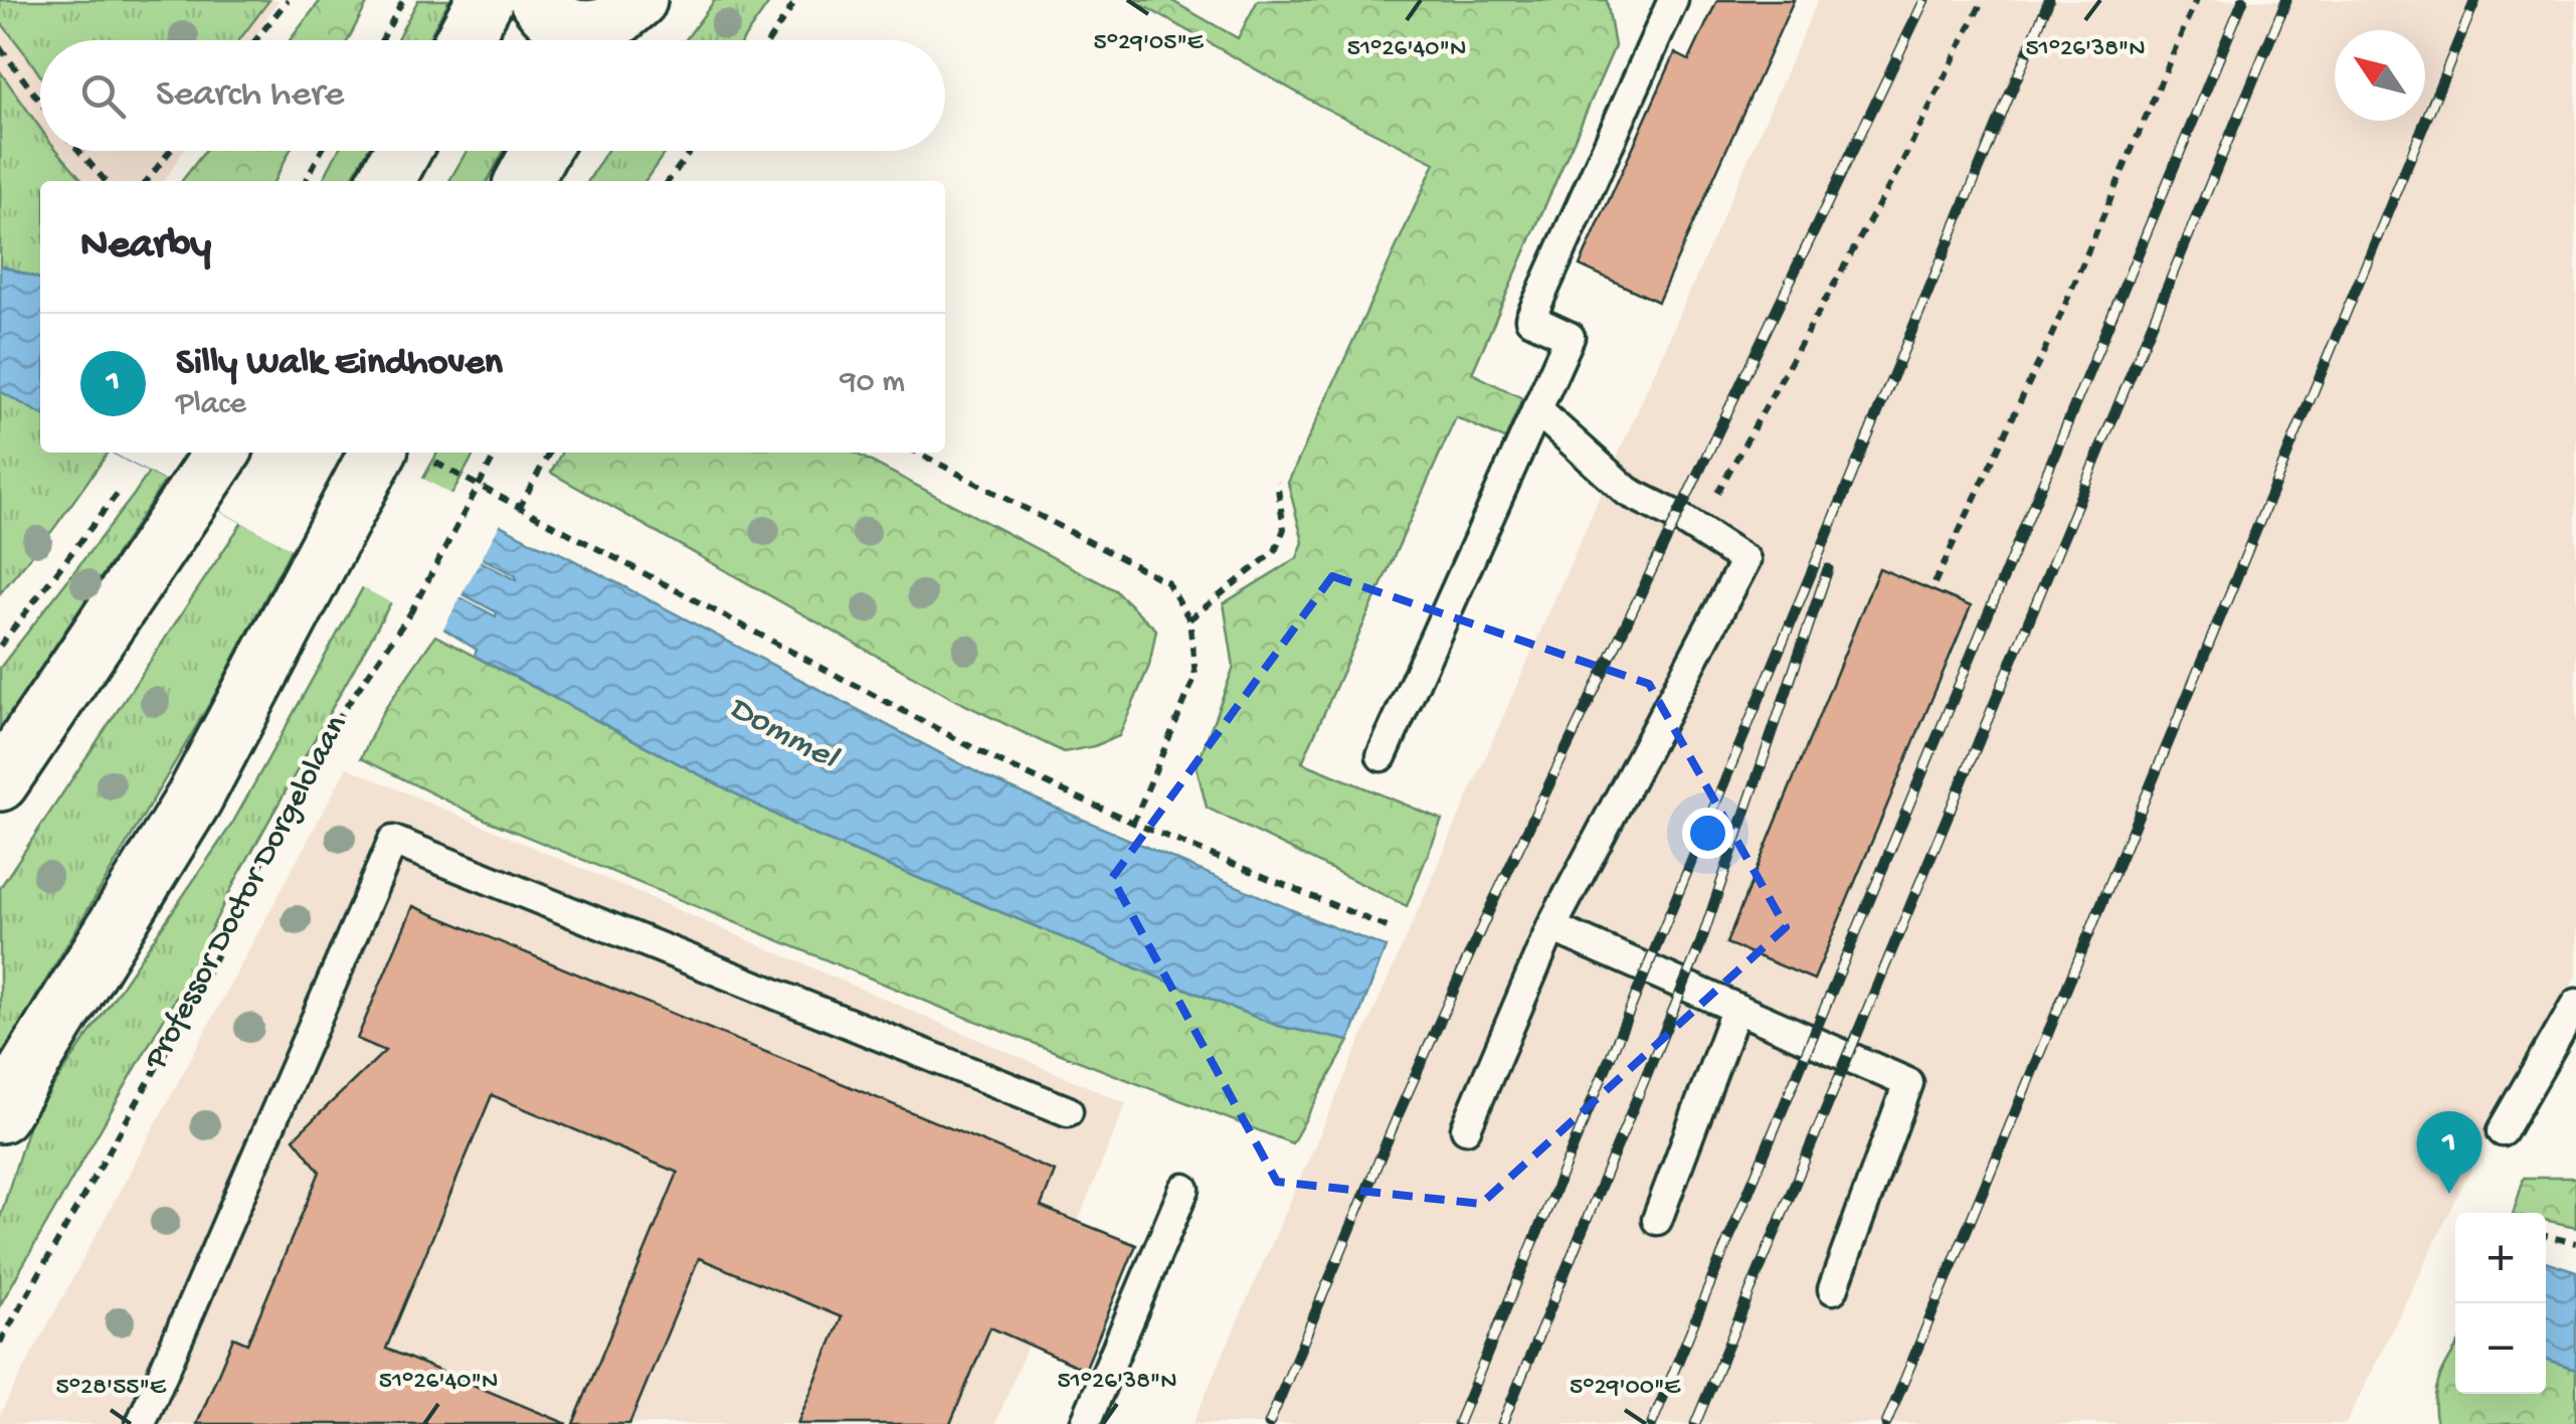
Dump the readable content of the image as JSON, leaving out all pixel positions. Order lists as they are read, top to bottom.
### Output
{
  "streets": {
    "path": ["Professor Doctor Dorgelolaan"]
  },
  "water": ["Dommel"],
  "north": "top left",
  "page": {
    "search": "Search here",
    "heading": "Nearby",
    "list": [
      {
        "mark": "1",
        "name": "Silly Walk Eindhoven",
        "note": "Place",
        "value": "90 m"
      }
    ],
    "pins": "1",
    "map_buttons": ["+", "−"]
  },
  "coordinates": [
    "5°29'05\"E",
    "51°26'40\"N",
    "51°26'38\"N",
    "5°28'55\"E",
    "5°29'00\"E"
  ]
}
